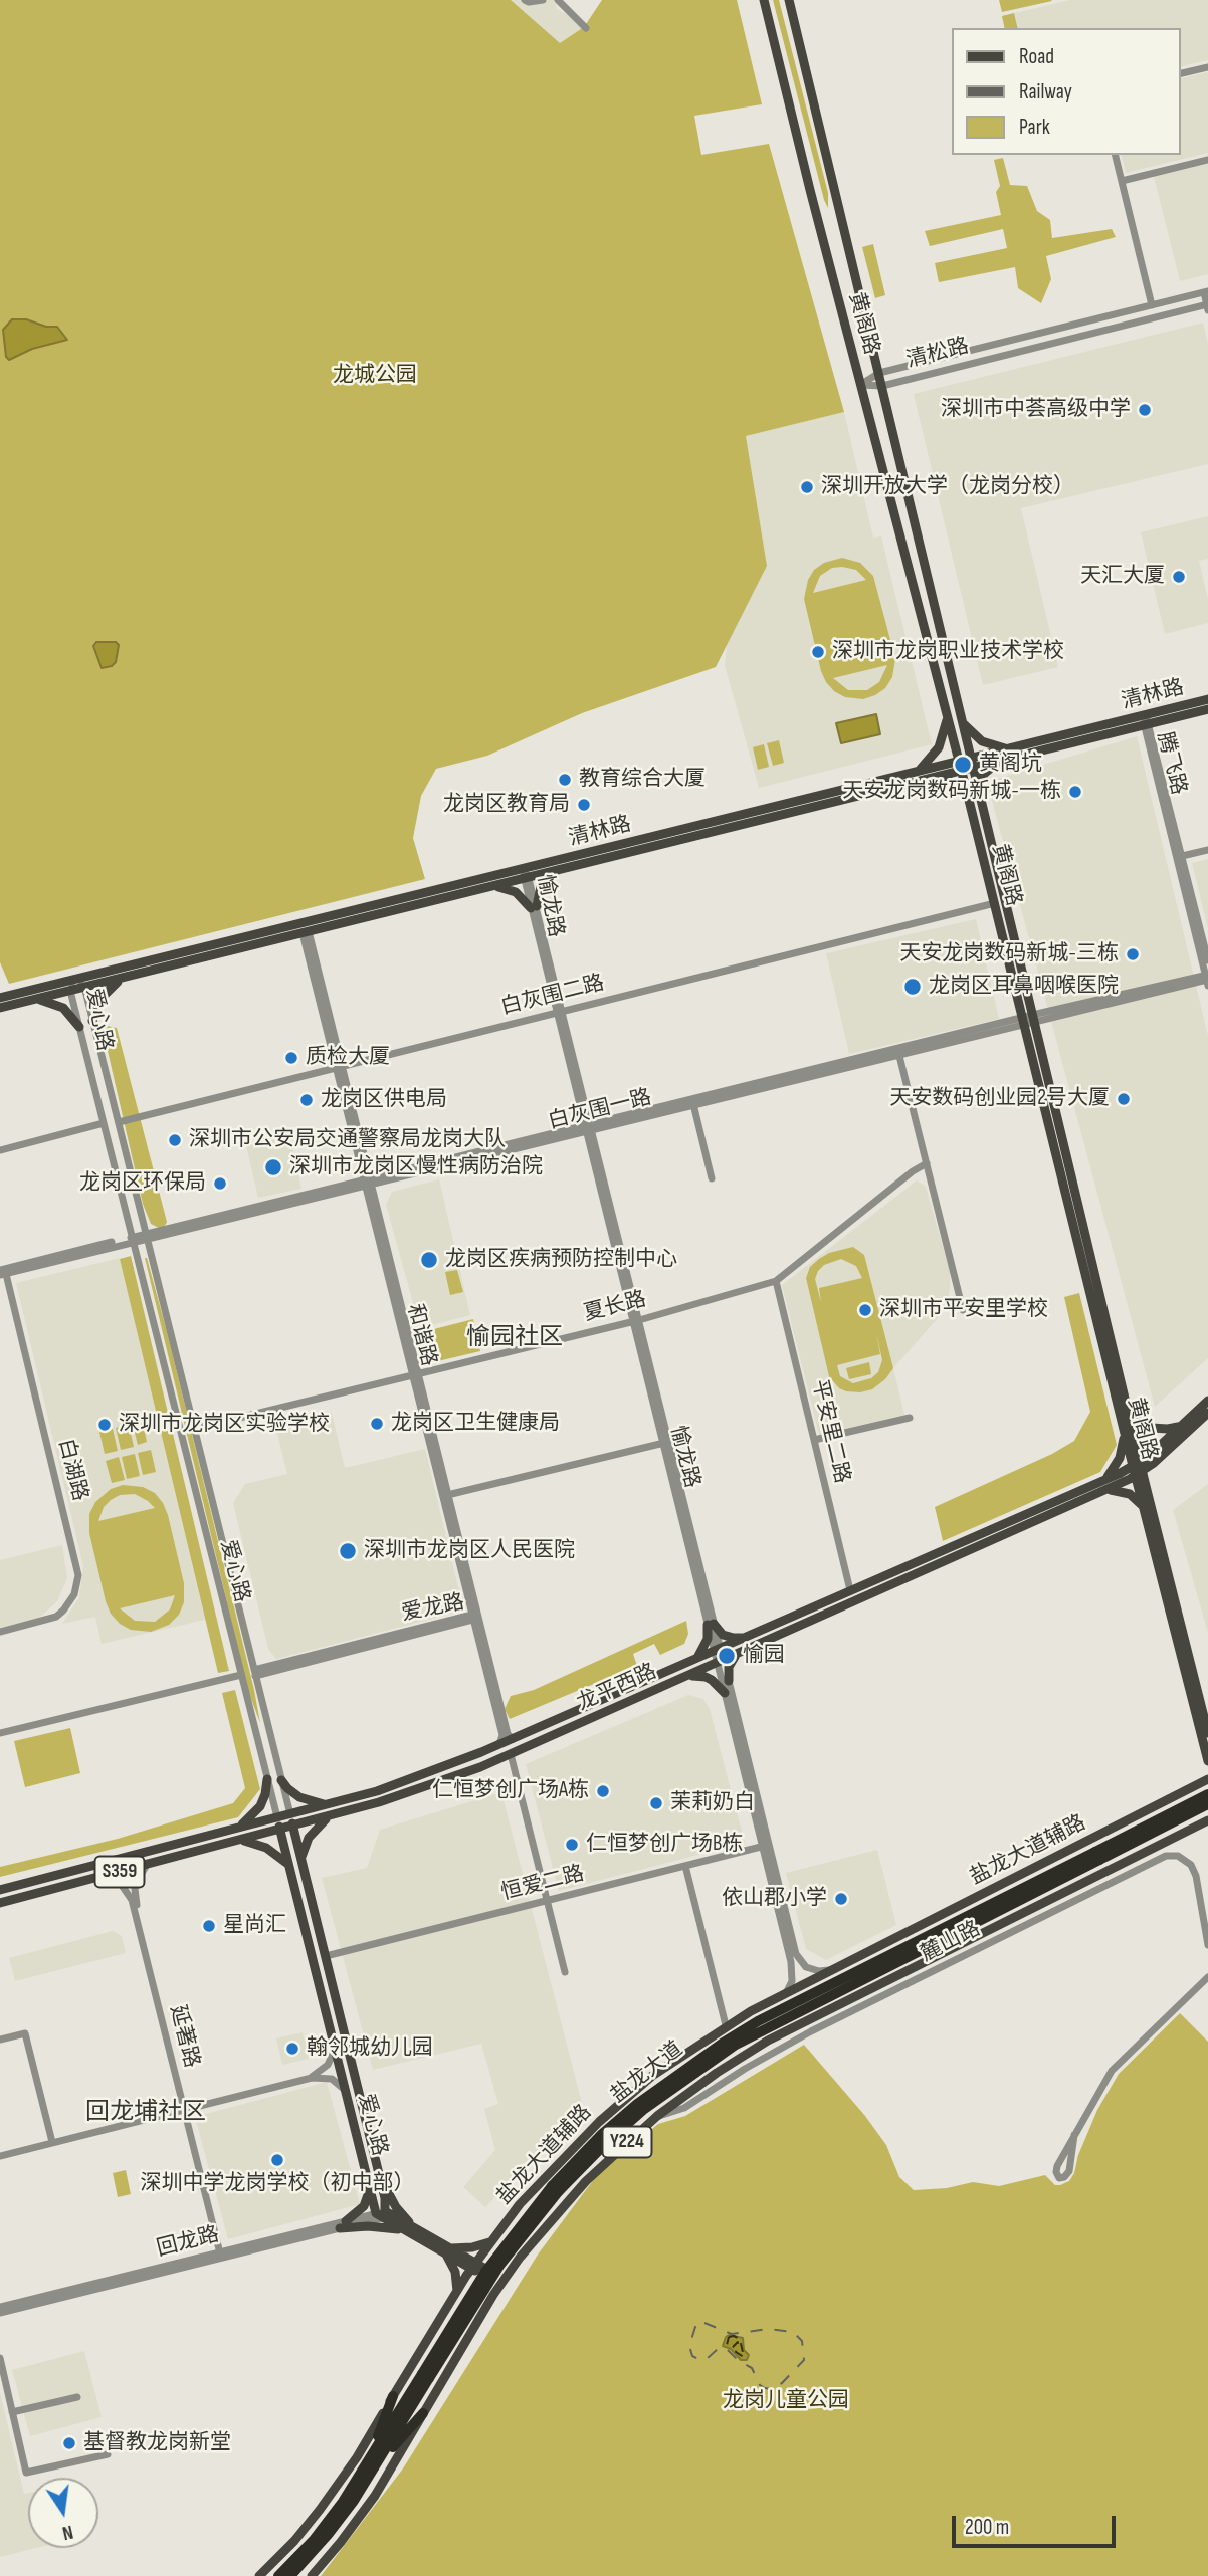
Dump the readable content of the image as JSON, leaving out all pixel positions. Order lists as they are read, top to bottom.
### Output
{
  "streets": {
    "highway": ["盐龙大道"],
    "main road": [
      "黄阁路",
      "清林路",
      "爱心路",
      "龙平西路",
      "盐龙大道辅路",
      "S359",
      "Y224"
    ],
    "street": [
      "清松路",
      "腾飞路",
      "愉龙路",
      "白灰围二路",
      "白灰围一路",
      "夏长路",
      "和谐路",
      "平安里二路",
      "白湖路",
      "爱龙路",
      "恒爱二路",
      "麓山路",
      "延著路",
      "回龙路"
    ]
  },
  "crossings": [
    ["黄阁路", "清松路"],
    ["黄阁路", "清林路"],
    ["黄阁路", "白灰围二路"],
    ["黄阁路", "白灰围一路"],
    ["黄阁路", "龙平西路"],
    ["清林路", "腾飞路"],
    ["清林路", "愉龙路"],
    ["清林路", "爱心路"],
    ["清林路", "和谐路"],
    ["腾飞路", "白灰围一路"],
    ["愉龙路", "白灰围二路"],
    ["愉龙路", "白灰围一路"],
    ["愉龙路", "夏长路"],
    ["愉龙路", "龙平西路"],
    ["愉龙路", "盐龙大道辅路"],
    ["愉龙路", "恒爱二路"],
    ["白灰围二路", "爱心路"],
    ["白灰围二路", "和谐路"],
    ["爱心路", "白灰围一路"],
    ["爱心路", "夏长路"],
    ["爱心路", "爱龙路"],
    ["爱心路", "龙平西路"],
    ["爱心路", "恒爱二路"],
    ["爱心路", "回龙路"],
    ["白灰围一路", "和谐路"],
    ["白灰围一路", "白湖路"],
    ["夏长路", "和谐路"],
    ["夏长路", "平安里二路"],
    ["和谐路", "爱龙路"],
    ["和谐路", "龙平西路"],
    ["平安里二路", "龙平西路"],
    ["龙平西路", "延著路"],
    ["麓山路", "Y224"],
    ["延著路", "回龙路"]
  ],
  "districts": ["愉园社区", "回龙埔社区"],
  "parks": ["龙城公园", "龙岗儿童公园"],
  "places": [
    "深圳市中荟高级中学",
    "深圳开放大学（龙岗分校）",
    "天汇大厦",
    "深圳市龙岗职业技术学校",
    "黄阁坑",
    "教育综合大厦",
    "天安龙岗数码新城-一栋",
    "龙岗区教育局",
    "天安龙岗数码新城-三栋",
    "龙岗区耳鼻咽喉医院",
    "质检大厦",
    "天安数码创业园2号大厦",
    "龙岗区供电局",
    "深圳市公安局交通警察局龙岗大队",
    "深圳市龙岗区慢性病防治院",
    "龙岗区环保局",
    "龙岗区疾病预防控制中心",
    "深圳市平安里学校",
    "龙岗区卫生健康局",
    "深圳市龙岗区实验学校",
    "深圳市龙岗区人民医院",
    "愉园",
    "仁恒梦创广场A栋",
    "茉莉奶白",
    "仁恒梦创广场B栋",
    "依山郡小学",
    "星尚汇",
    "翰邻城幼儿园",
    "深圳中学龙岗学校（初中部）",
    "基督教龙岗新堂"
  ],
  "legend": ["Road", "Railway", "Park"],
  "scale_bar": "200 m",
  "north": "bottom"
}
